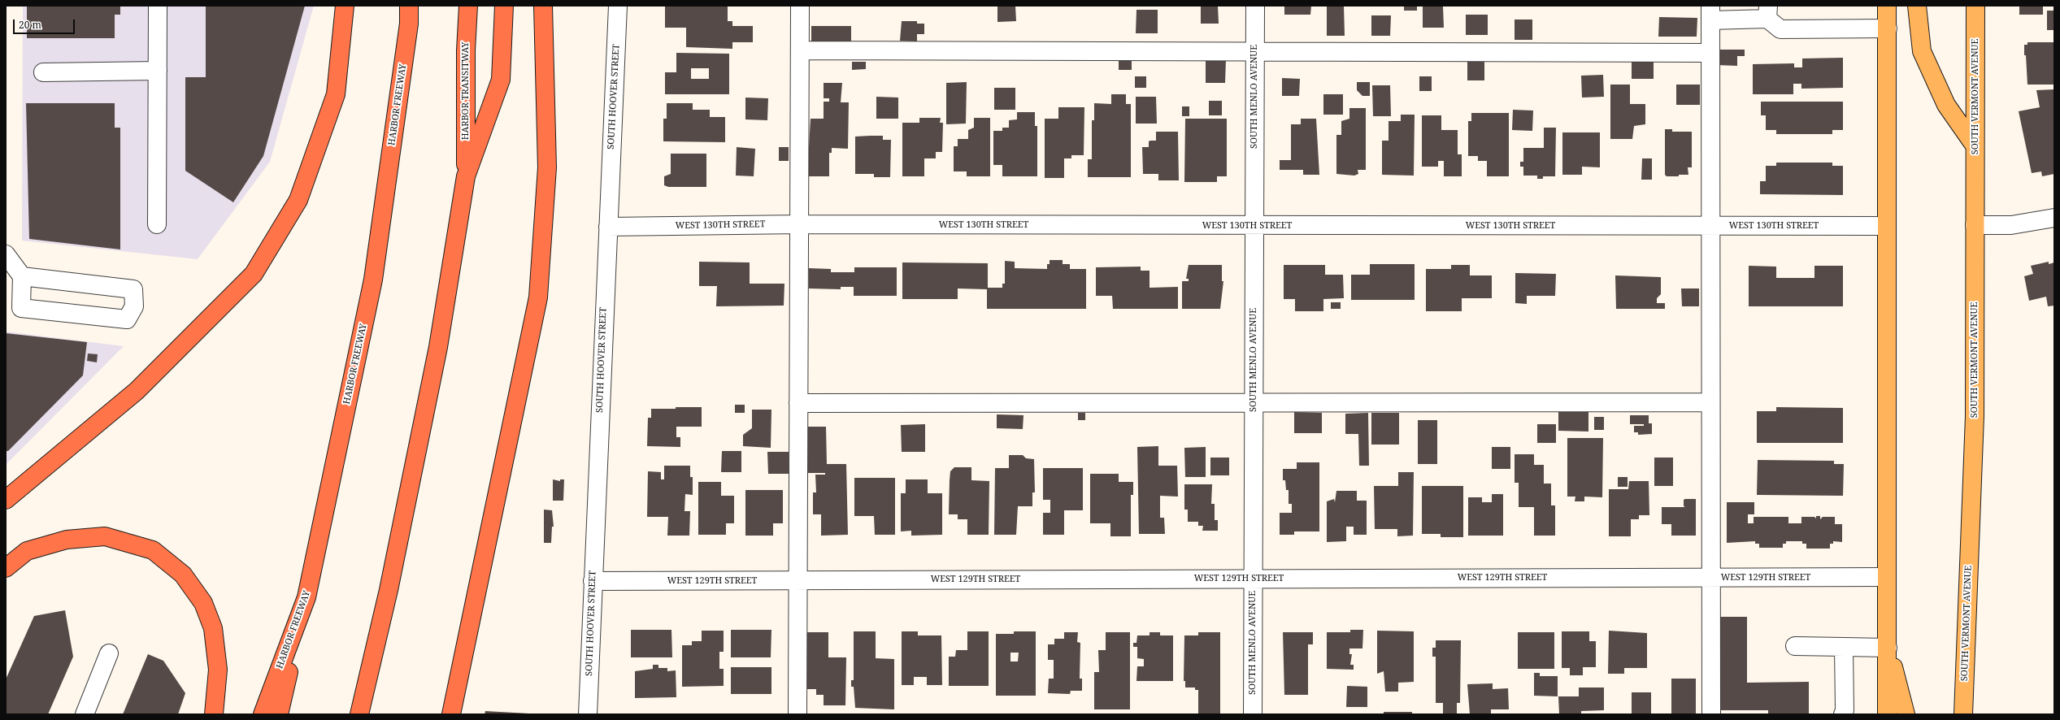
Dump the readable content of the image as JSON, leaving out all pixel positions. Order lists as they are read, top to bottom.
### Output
{
  "streets": {
    "highway": ["HARBOR TRANSITWAY", "HARBOR FREEWAY"],
    "main road": ["SOUTH VERMONT AVENUE"],
    "street": [
      "SOUTH HOOVER STREET",
      "SOUTH MENLO AVENUE",
      "WEST 130TH STREET",
      "WEST 129TH STREET"
    ]
  },
  "crossings": [
    ["SOUTH HOOVER STREET", "WEST 130TH STREET"],
    ["SOUTH HOOVER STREET", "WEST 129TH STREET"],
    ["SOUTH MENLO AVENUE", "WEST 130TH STREET"],
    ["SOUTH MENLO AVENUE", "WEST 129TH STREET"]
  ],
  "scale_bar": "20 m"
}
